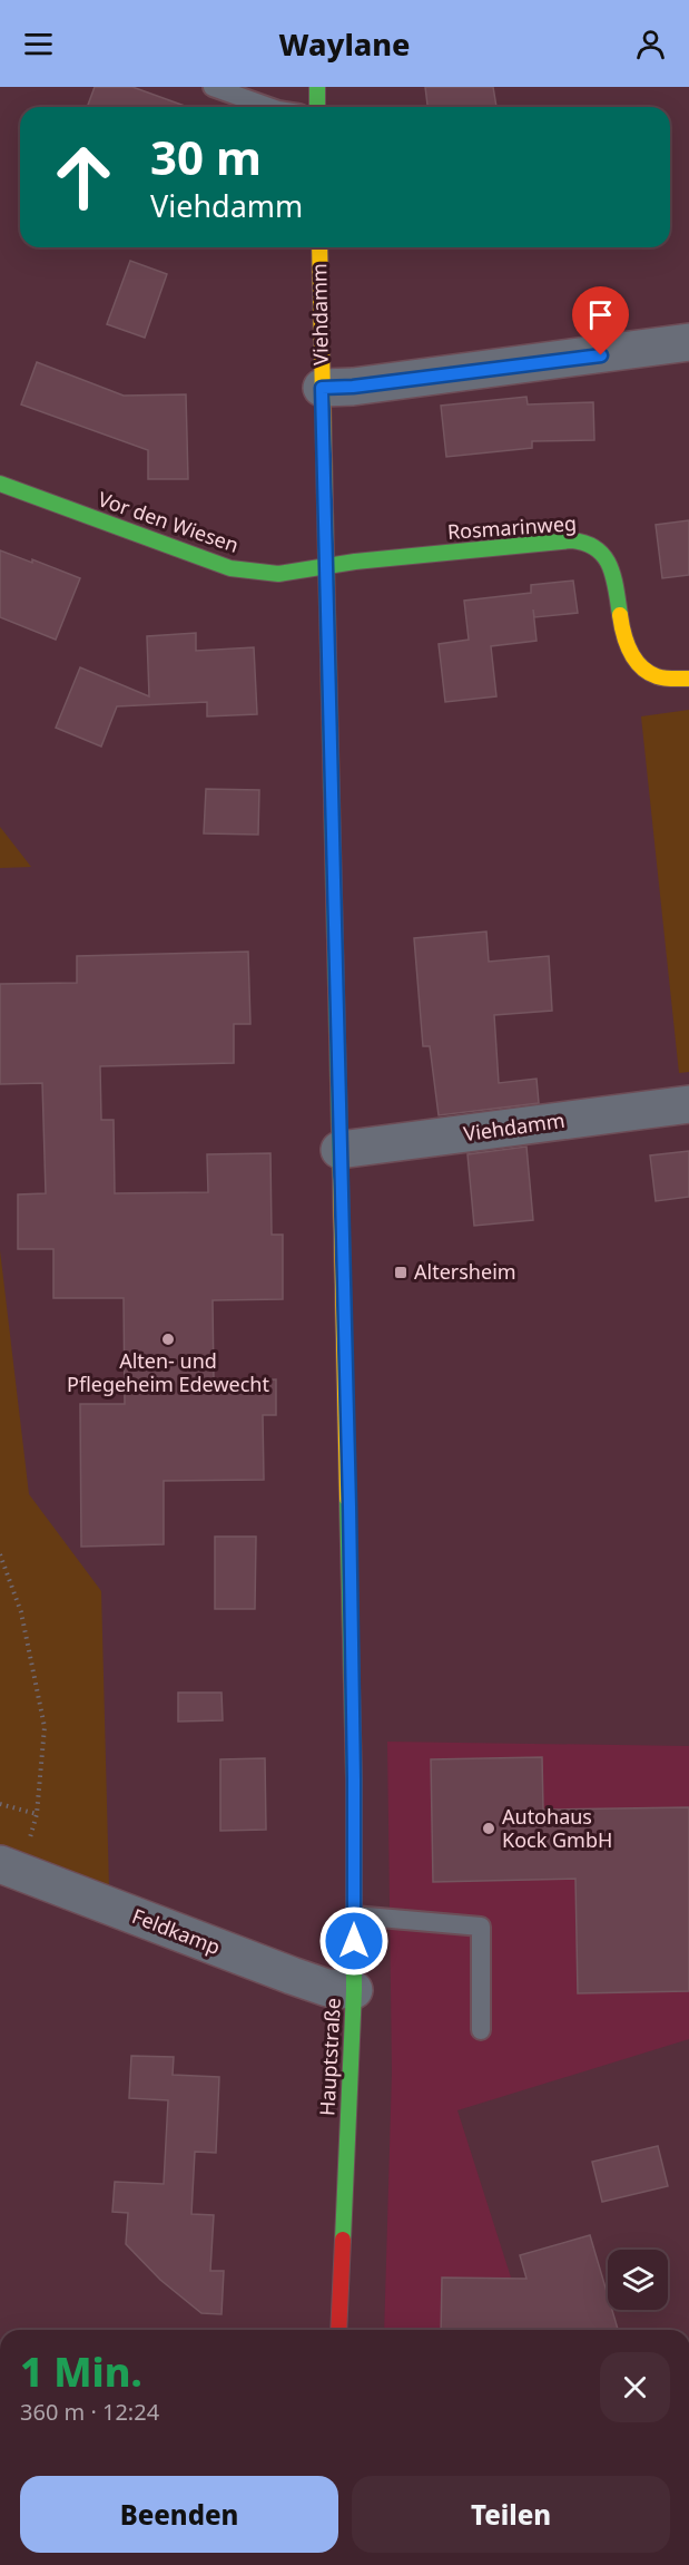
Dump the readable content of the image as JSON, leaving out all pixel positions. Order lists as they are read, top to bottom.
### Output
{
  "streets": {
    "main road": [
      "Viehdamm",
      "Vor den Wiesen",
      "Rosmarinweg",
      "Hauptstraße"
    ],
    "street": ["Feldkamp"]
  },
  "crossings": [
    ["Viehdamm", "Vor den Wiesen"],
    ["Viehdamm", "Rosmarinweg"],
    ["Viehdamm", "Hauptstraße"],
    ["Vor den Wiesen", "Rosmarinweg"],
    ["Feldkamp", "Hauptstraße"]
  ],
  "places": {
    "transit": ["Altersheim"],
    "other": ["Alten- und Pflegeheim Edewecht", "Autohaus Kock GmbH"]
  },
  "page": {
    "header": "Waylane",
    "turn": ["30 m", "Viehdamm"],
    "heading": ["1 Min.", "360 m · 12:24"],
    "buttons": ["Beenden", "Teilen"]
  }
}
